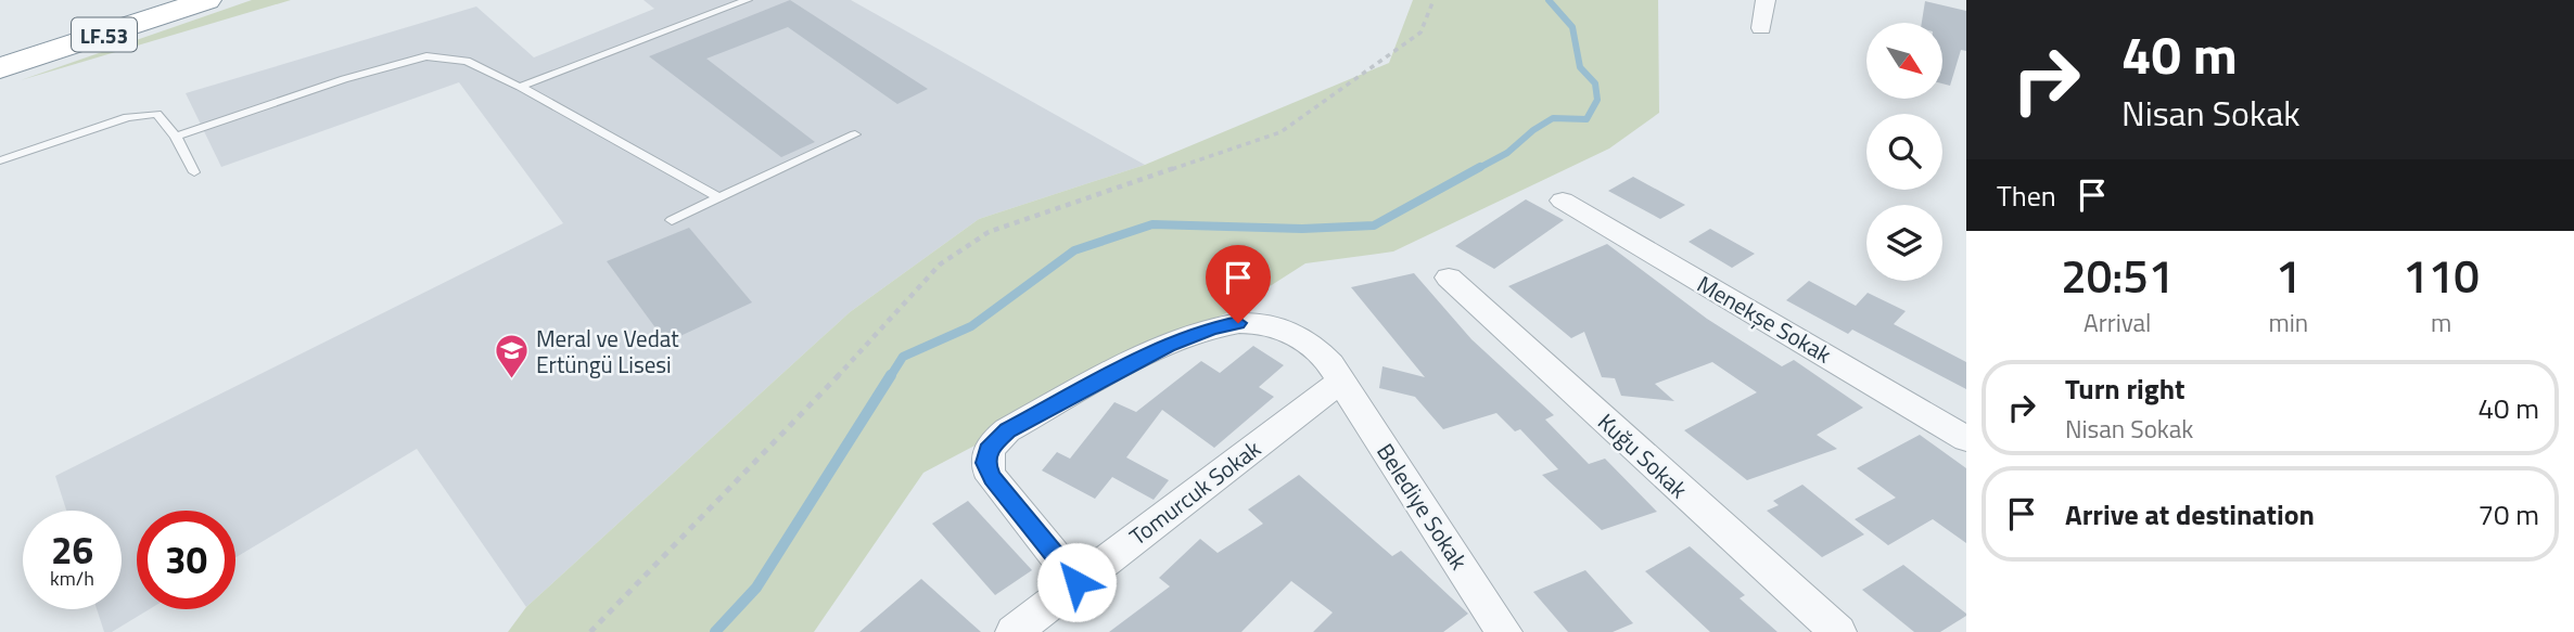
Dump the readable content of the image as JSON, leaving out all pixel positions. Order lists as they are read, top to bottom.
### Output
{
  "streets": {
    "highway": ["LF.53"],
    "street": [
      "Menekşe Sokak",
      "Kuğu Sokak",
      "Tomurcuk Sokak",
      "Belediye Sokak"
    ]
  },
  "crossings": [
    ["Tomurcuk Sokak", "Belediye Sokak"]
  ],
  "places": {
    "school or university": ["Meral ve Vedat Ertüngü Lisesi"]
  },
  "north": "bottom right",
  "page": {
    "turn": ["40 m", "Nisan Sokak"],
    "then": "Then",
    "eta": [
      "20:51",
      "Arrival",
      "1",
      "min",
      "110",
      "m"
    ],
    "list": [
      {
        "name": "Turn right",
        "note": "Nisan Sokak",
        "value": "40 m"
      },
      {
        "name": "Arrive at destination",
        "value": "70 m"
      }
    ],
    "speed": "26 km/h",
    "limit": "30"
  }
}
